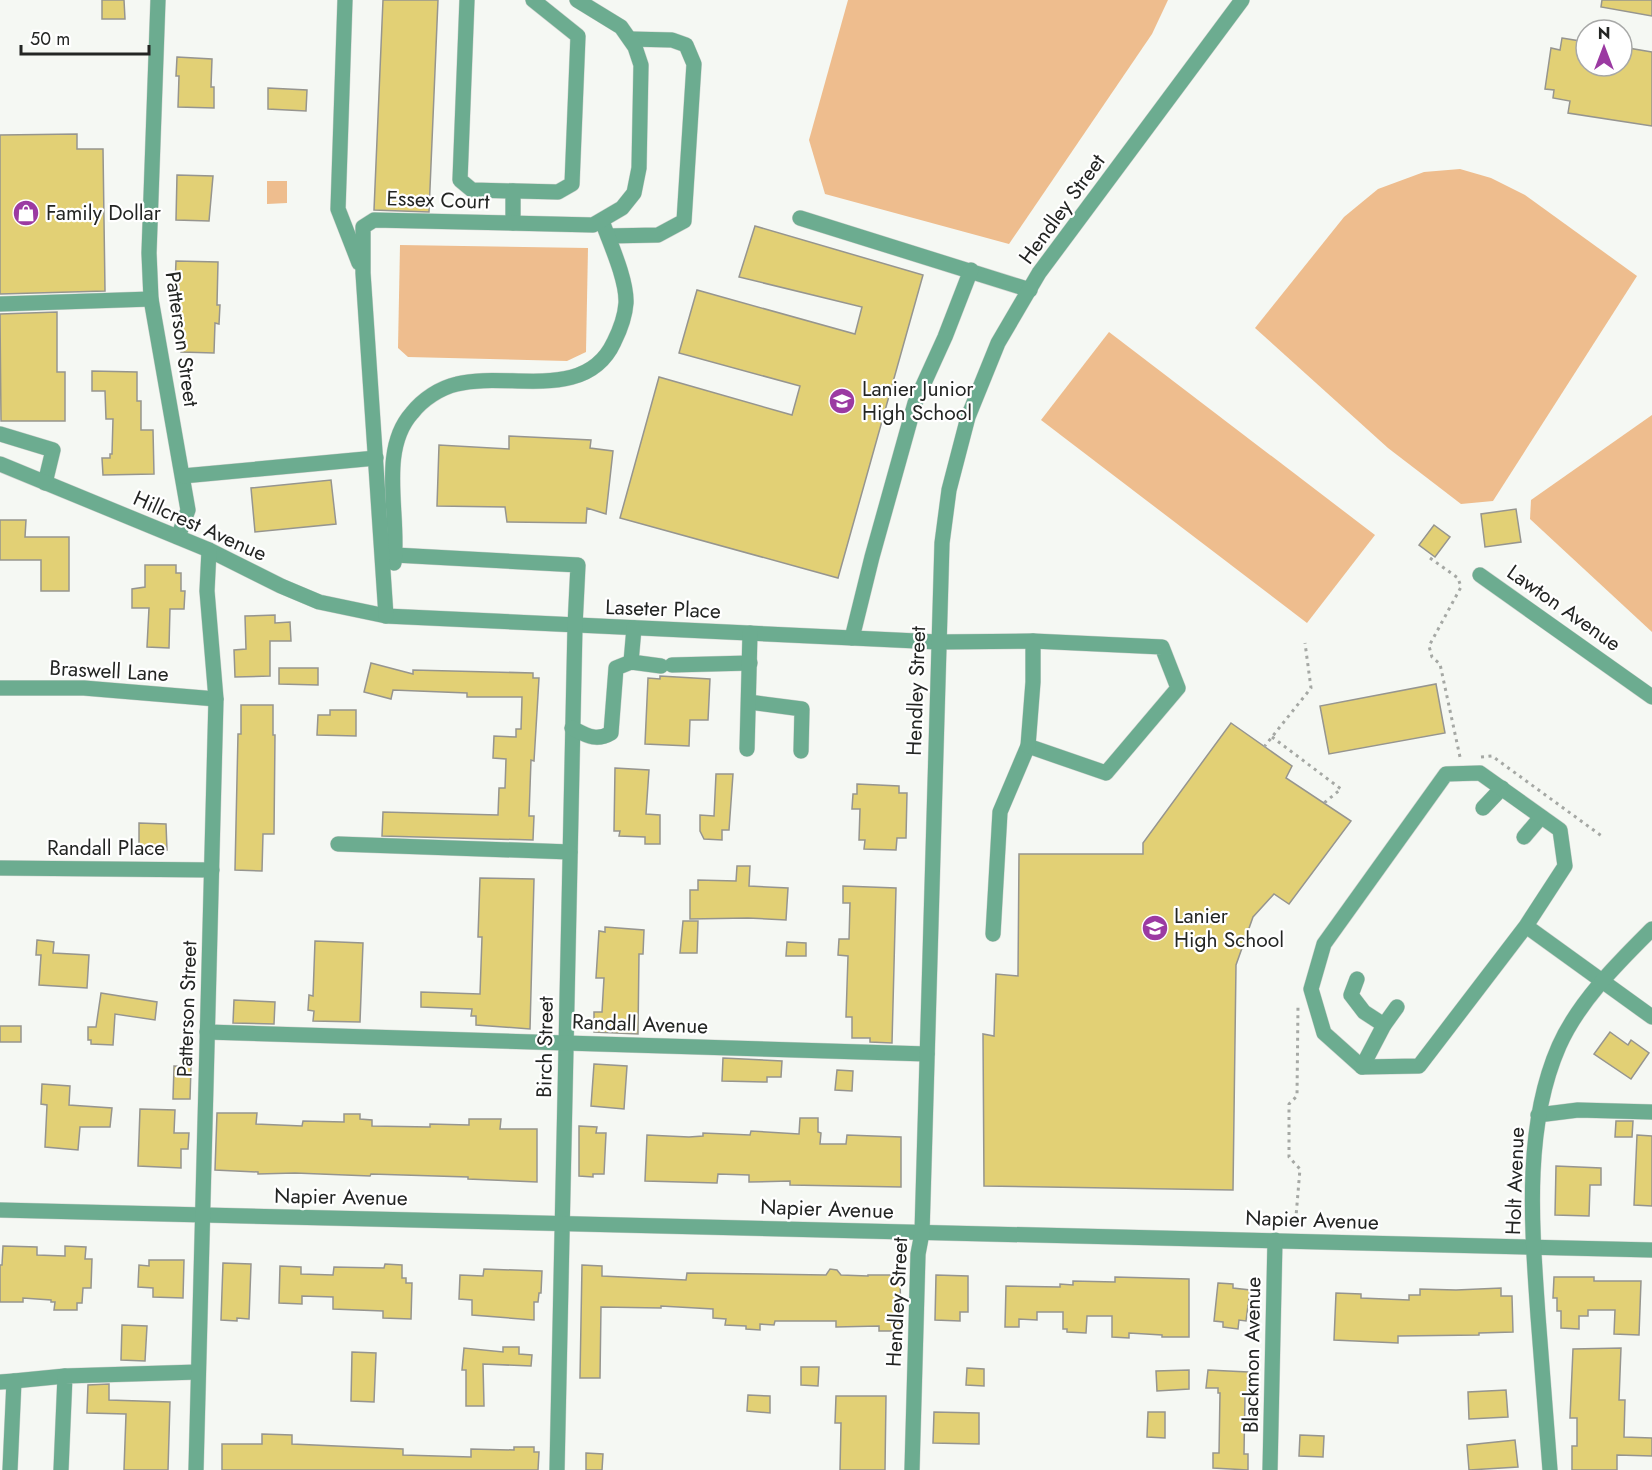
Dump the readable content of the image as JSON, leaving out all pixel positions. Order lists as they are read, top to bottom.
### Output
{
  "streets": {
    "street": [
      "Essex Court",
      "Hendley Street",
      "Patterson Street",
      "Hillcrest Avenue",
      "Lawton Avenue",
      "Laseter Place",
      "Braswell Lane",
      "Randall Place",
      "Randall Avenue",
      "Birch Street",
      "Holt Avenue",
      "Napier Avenue",
      "Blackmon Avenue"
    ]
  },
  "crossings": [
    ["Essex Court", "Hillcrest Avenue"],
    ["Essex Court", "Laseter Place"],
    ["Hendley Street", "Laseter Place"],
    ["Hendley Street", "Randall Avenue"],
    ["Hendley Street", "Napier Avenue"],
    ["Patterson Street", "Hillcrest Avenue"],
    ["Patterson Street", "Braswell Lane"],
    ["Patterson Street", "Randall Place"],
    ["Patterson Street", "Randall Avenue"],
    ["Patterson Street", "Napier Avenue"],
    ["Hillcrest Avenue", "Laseter Place"],
    ["Laseter Place", "Birch Street"],
    ["Randall Avenue", "Birch Street"],
    ["Birch Street", "Napier Avenue"],
    ["Holt Avenue", "Napier Avenue"],
    ["Napier Avenue", "Blackmon Avenue"]
  ],
  "places": {
    "shop": ["Family Dollar"],
    "school or university": ["Lanier Junior High School", "Lanier High School"]
  },
  "scale_bar": "50 m",
  "north": "top"
}
